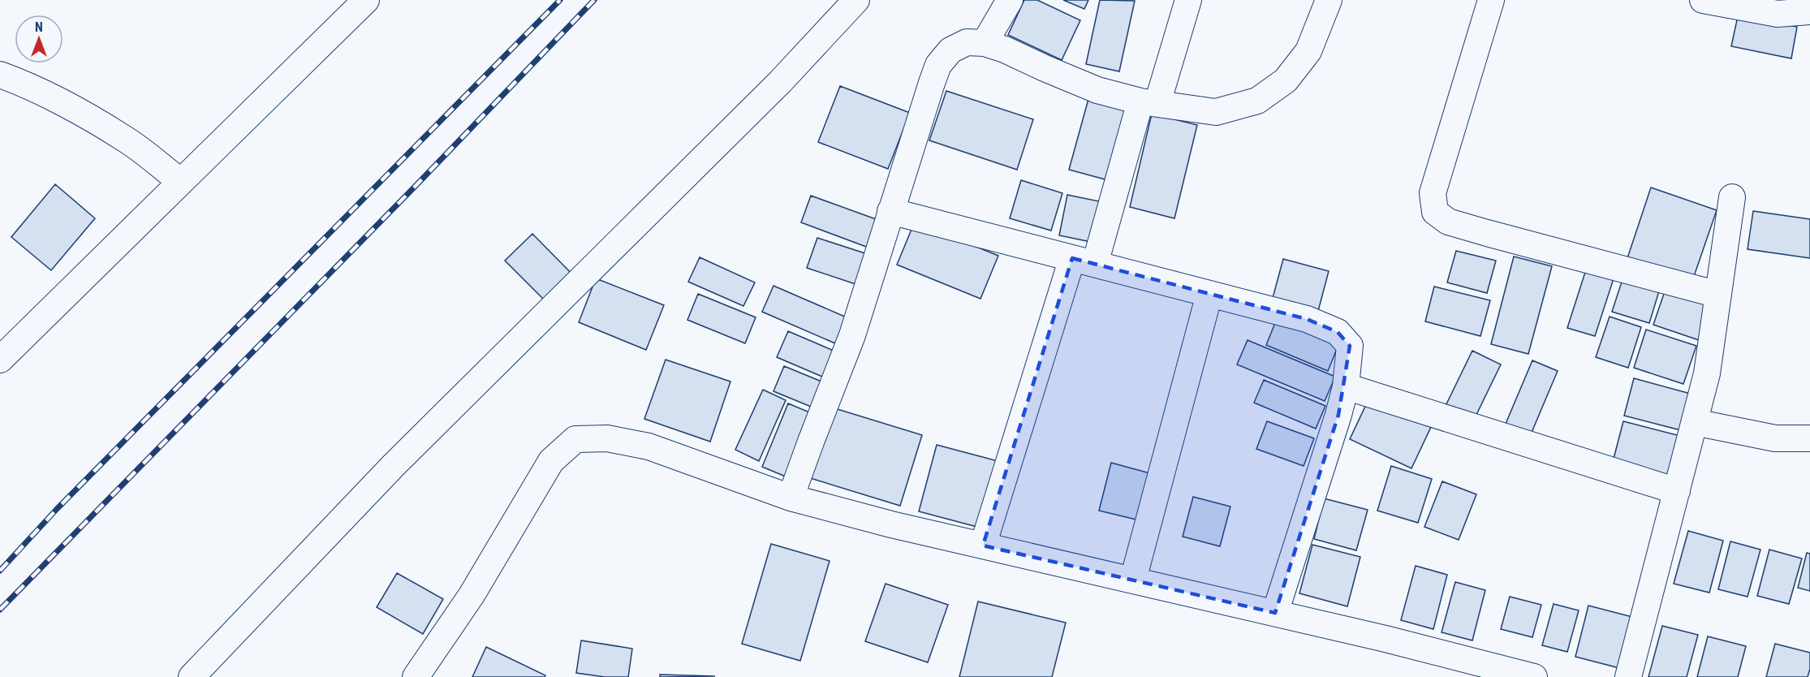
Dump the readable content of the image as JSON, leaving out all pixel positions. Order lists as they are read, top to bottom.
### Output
{
  "north": "top"
}
